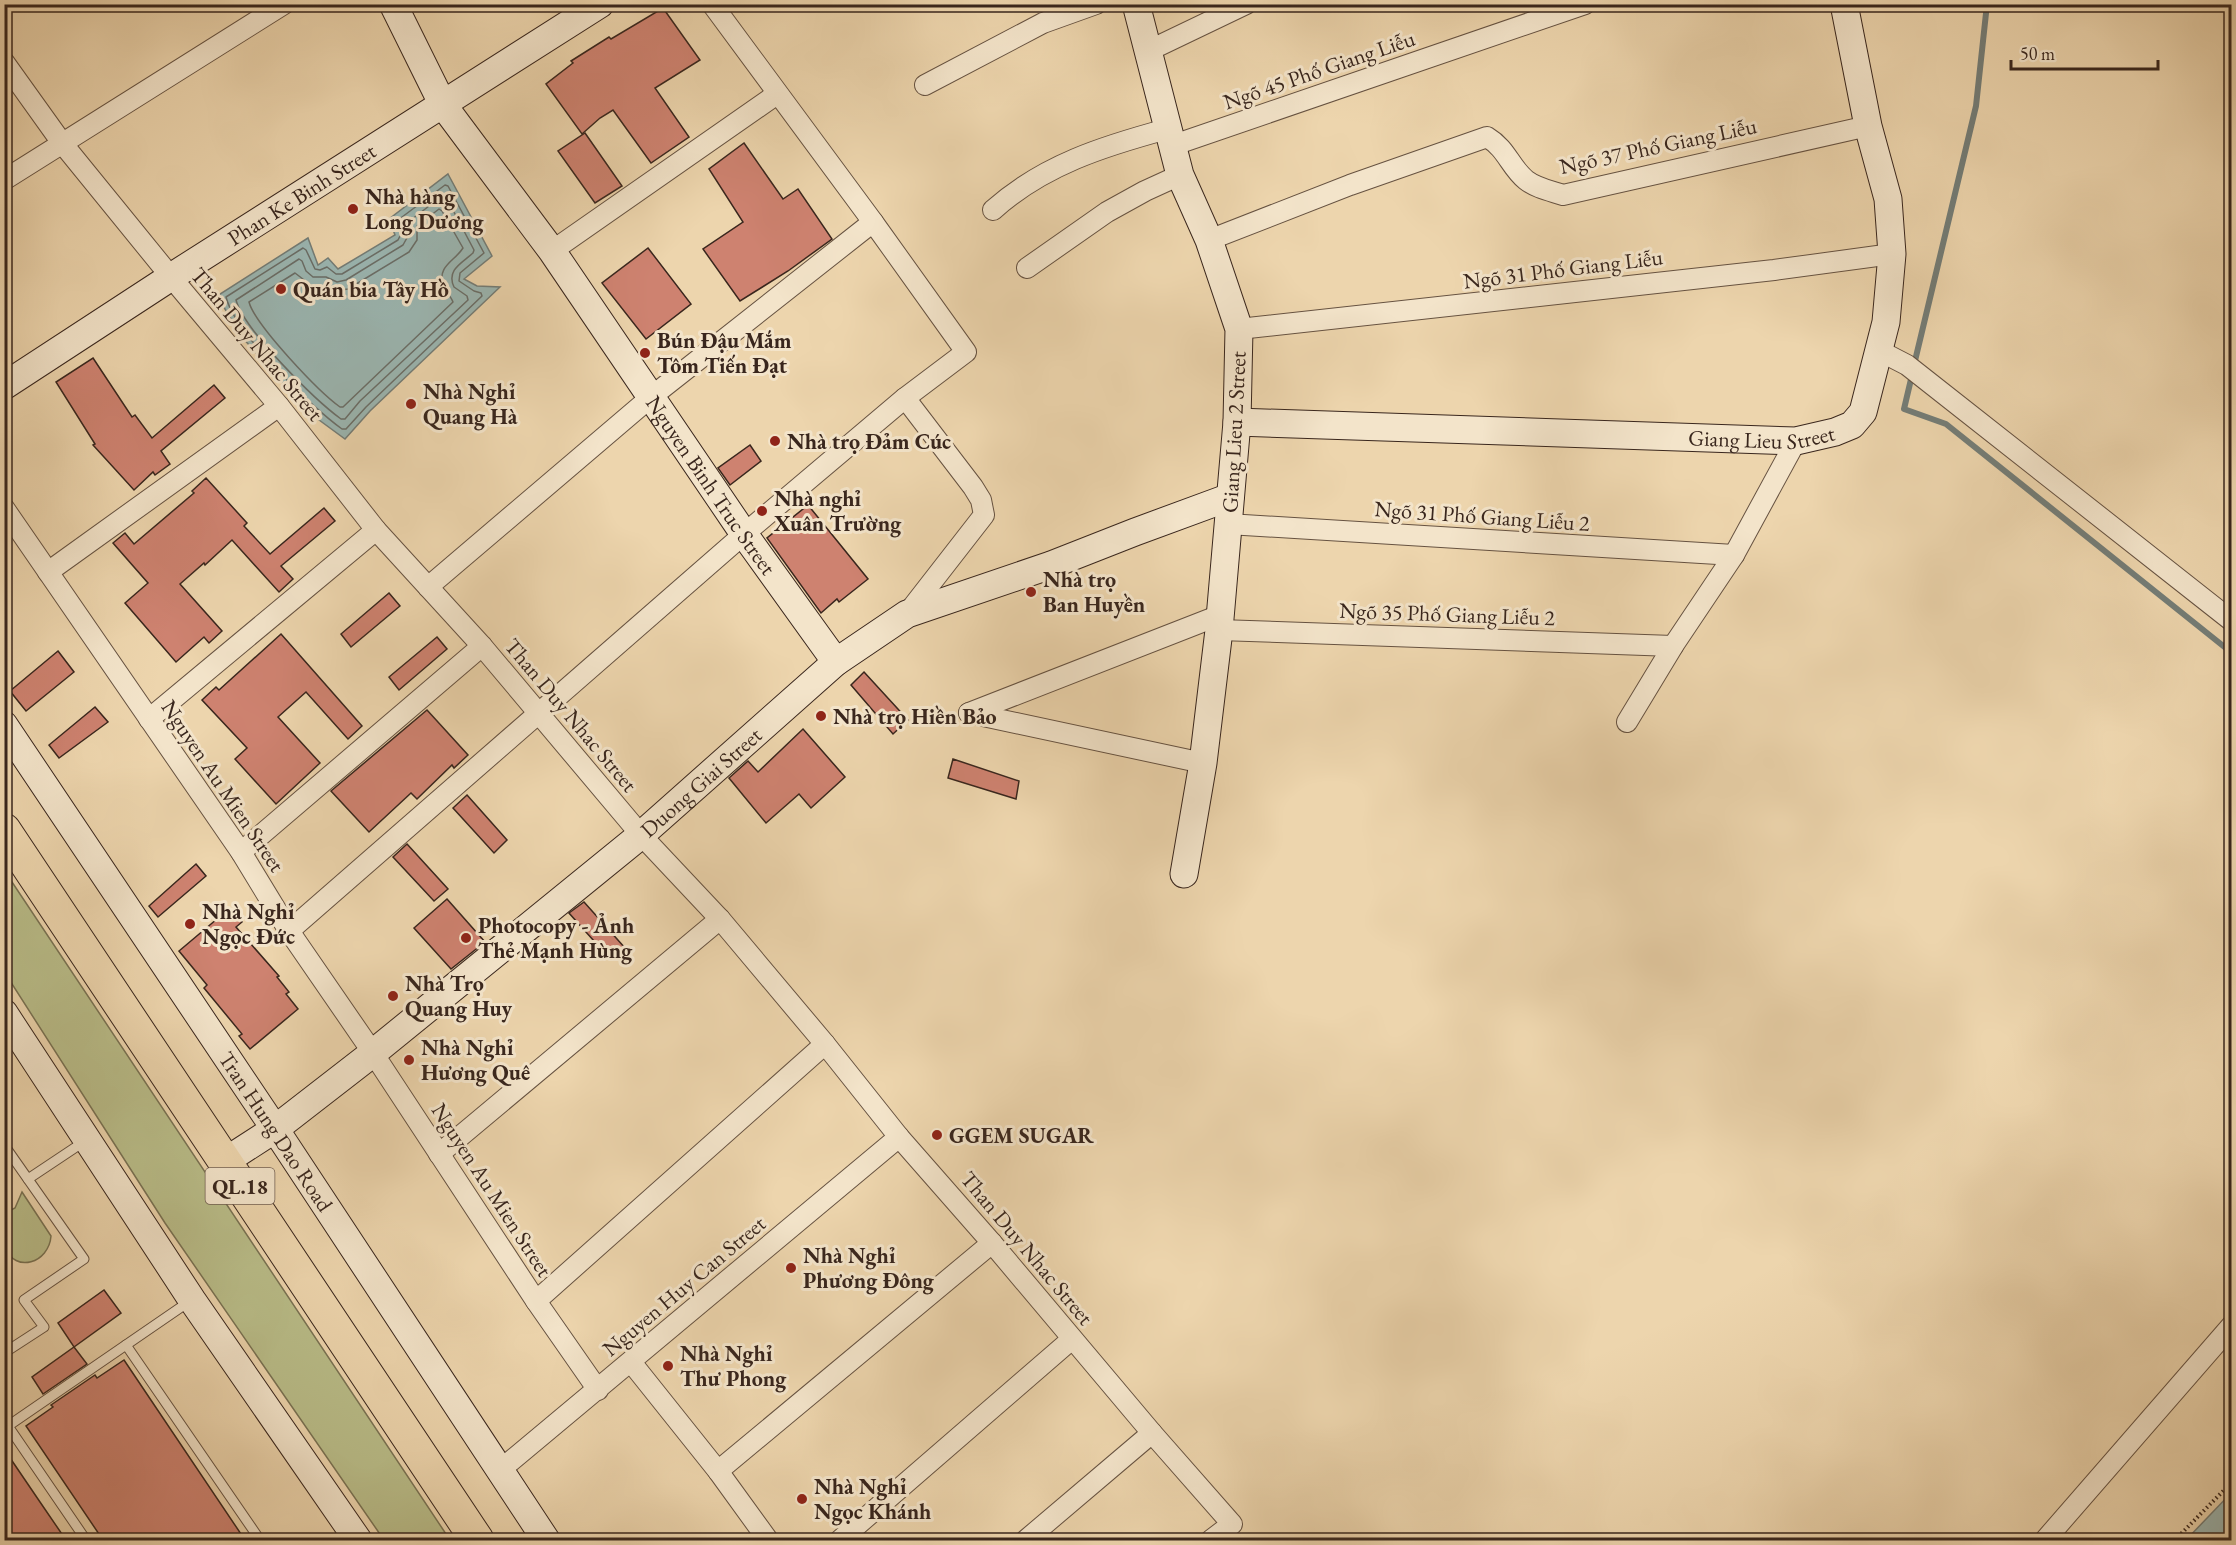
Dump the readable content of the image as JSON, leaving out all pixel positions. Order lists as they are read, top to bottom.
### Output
{
  "streets": {
    "highway": ["QL.18"],
    "main road": [
      "Phan Ke Binh Street",
      "Giang Lieu 2 Street",
      "Giang Lieu Street",
      "Nguyen Binh Truc Street",
      "Duong Giai Street",
      "Tran Hung Dao Road"
    ],
    "street": [
      "Ngõ 45 Phố Giang Liễu",
      "Ngõ 37 Phố Giang Liễu",
      "Ngõ 31 Phố Giang Liễu",
      "Than Duy Nhac Street",
      "Ngõ 31 Phố Giang Liễu 2",
      "Ngõ 35 Phố Giang Liễu 2",
      "Nguyen Au Mien Street",
      "Nguyen Huy Can Street"
    ]
  },
  "crossings": [
    ["Ngõ 45 Phố Giang Liễu", "Giang Lieu 2 Street"],
    ["Ngõ 37 Phố Giang Liễu", "Giang Lieu 2 Street"],
    ["Ngõ 37 Phố Giang Liễu", "Giang Lieu Street"],
    ["Phan Ke Binh Street", "Than Duy Nhac Street"],
    ["Phan Ke Binh Street", "Nguyen Binh Truc Street"],
    ["Ngõ 31 Phố Giang Liễu", "Giang Lieu 2 Street"],
    ["Ngõ 31 Phố Giang Liễu", "Giang Lieu Street"],
    ["Than Duy Nhac Street", "Duong Giai Street"],
    ["Than Duy Nhac Street", "Nguyen Huy Can Street"],
    ["Giang Lieu 2 Street", "Giang Lieu Street"],
    ["Giang Lieu 2 Street", "Ngõ 31 Phố Giang Liễu 2"],
    ["Giang Lieu 2 Street", "Ngõ 35 Phố Giang Liễu 2"],
    ["Giang Lieu 2 Street", "Duong Giai Street"],
    ["Nguyen Binh Truc Street", "Duong Giai Street"],
    ["Ngõ 31 Phố Giang Liễu 2", "Duong Giai Street"],
    ["Duong Giai Street", "Nguyen Au Mien Street"],
    ["Duong Giai Street", "Tran Hung Dao Road"],
    ["Duong Giai Street", "QL.18"],
    ["Nguyen Au Mien Street", "Nguyen Huy Can Street"],
    ["Tran Hung Dao Road", "Nguyen Huy Can Street"]
  ],
  "places": [
    "Nhà hàng Long Dương",
    "Quán bia Tây Hồ",
    "Bún Đậu Mắm Tôm Tiến Đạt",
    "Nhà Nghỉ Quang Hà",
    "Nhà trọ Đảm Cúc",
    "Nhà nghỉ Xuân Trường",
    "Nhà trọ Ban Huyền",
    "Nhà trọ Hiền Bảo",
    "Nhà Nghỉ Ngọc Đức",
    "Photocopy - Ảnh Thẻ Mạnh Hùng",
    "Nhà Trọ Quang Huy",
    "Nhà Nghỉ Hương Quê",
    "GGEM SUGAR",
    "Nhà Nghỉ Phương Đông",
    "Nhà Nghỉ Thư Phong",
    "Nhà Nghỉ Ngọc Khánh"
  ],
  "scale_bar": "50 m"
}
